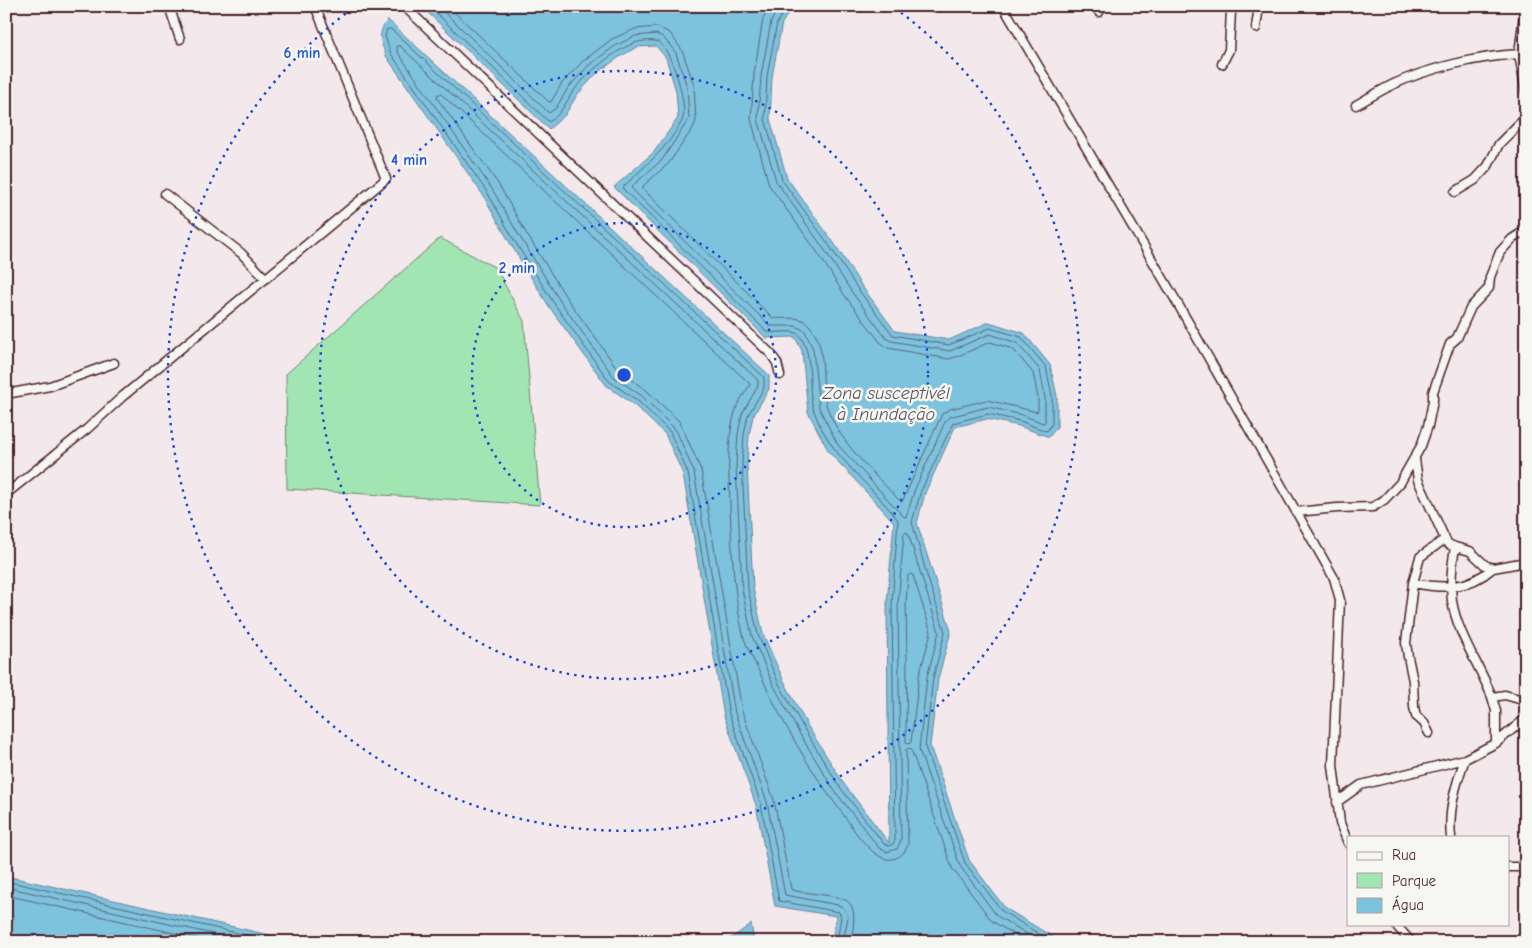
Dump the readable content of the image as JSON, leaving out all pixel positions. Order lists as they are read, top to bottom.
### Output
{
  "water": ["Zona susceptivél à Inundação"],
  "legend": ["Rua", "Parque", "Água"],
  "rings": ["6 min", "4 min", "2 min"]
}
